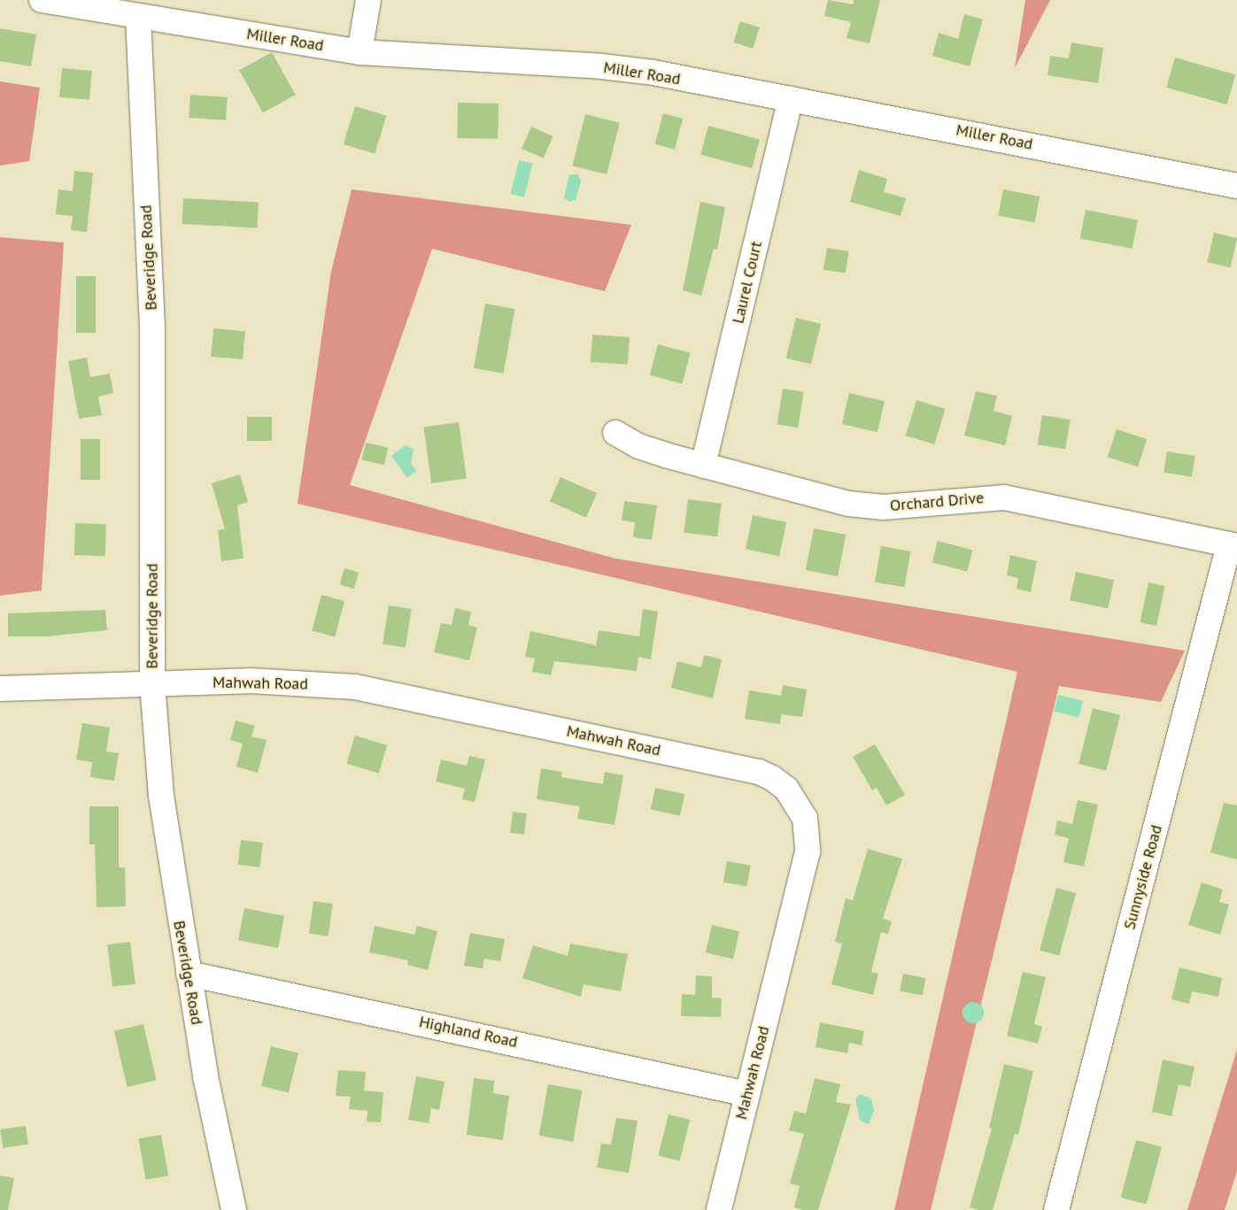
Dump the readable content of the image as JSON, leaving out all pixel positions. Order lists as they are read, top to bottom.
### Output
{
  "streets": {
    "street": [
      "Miller Road",
      "Beveridge Road",
      "Laurel Court",
      "Orchard Drive",
      "Mahwah Road",
      "Sunnyside Road",
      "Highland Road"
    ]
  },
  "crossings": [
    ["Miller Road", "Beveridge Road"],
    ["Miller Road", "Laurel Court"],
    ["Beveridge Road", "Mahwah Road"],
    ["Beveridge Road", "Highland Road"],
    ["Laurel Court", "Orchard Drive"],
    ["Orchard Drive", "Sunnyside Road"],
    ["Mahwah Road", "Highland Road"]
  ]
}
